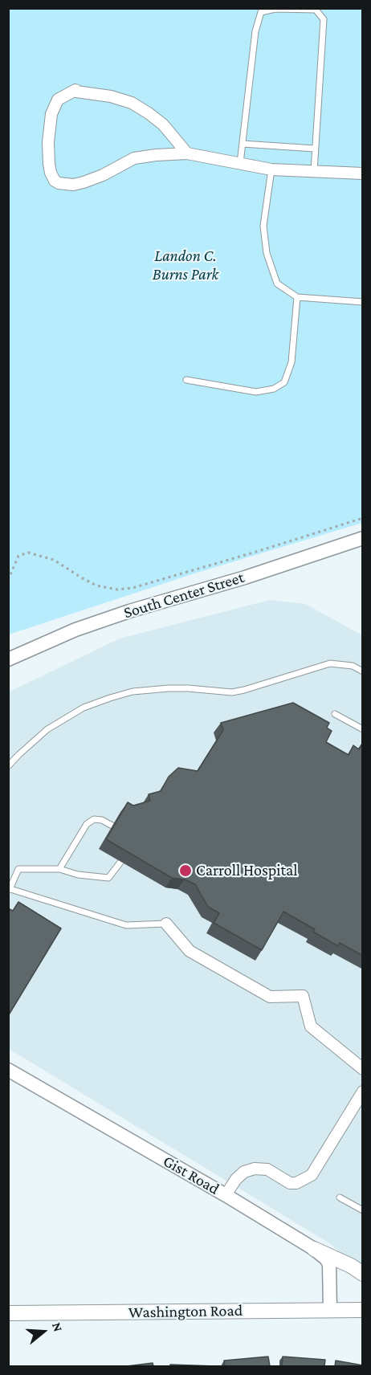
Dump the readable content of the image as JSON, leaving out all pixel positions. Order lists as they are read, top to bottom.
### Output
{
  "streets": {
    "main road": ["Washington Road"],
    "street": ["South Center Street", "Gist Road"]
  },
  "crossings": [
    ["Gist Road", "Washington Road"]
  ],
  "parks": ["Landon C. Burns Park"],
  "places": ["Carroll Hospital"],
  "north": "right"
}
